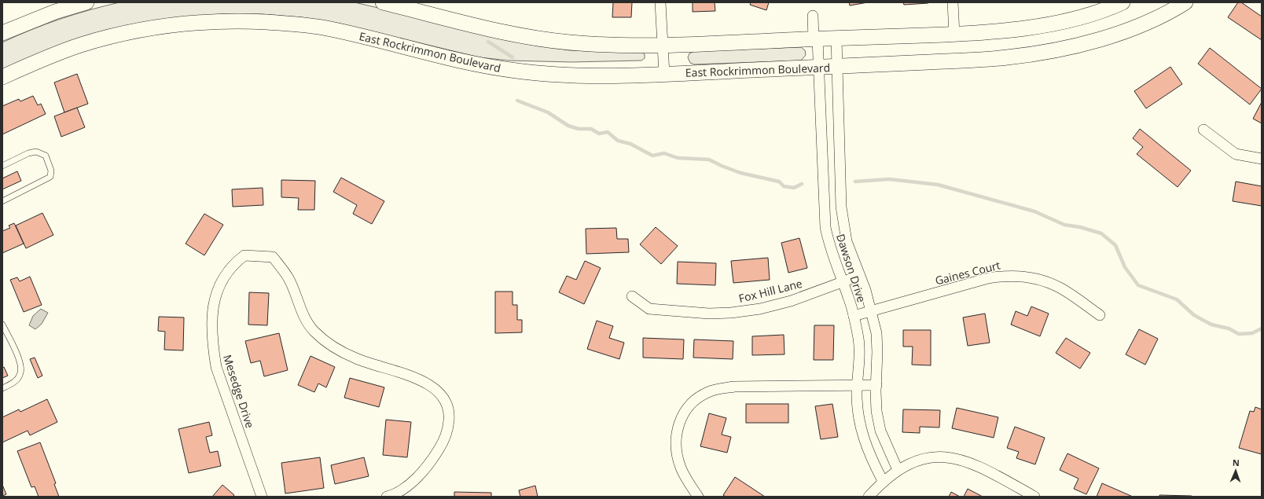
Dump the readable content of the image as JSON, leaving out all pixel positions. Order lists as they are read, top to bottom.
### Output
{
  "streets": {
    "main road": ["East Rockrimmon Boulevard"],
    "street": [
      "Dawson Drive",
      "Gaines Court",
      "Fox Hill Lane",
      "Mesedge Drive"
    ]
  },
  "crossings": [
    ["East Rockrimmon Boulevard", "Dawson Drive"],
    ["Dawson Drive", "Gaines Court"],
    ["Dawson Drive", "Fox Hill Lane"]
  ],
  "north": "top"
}
